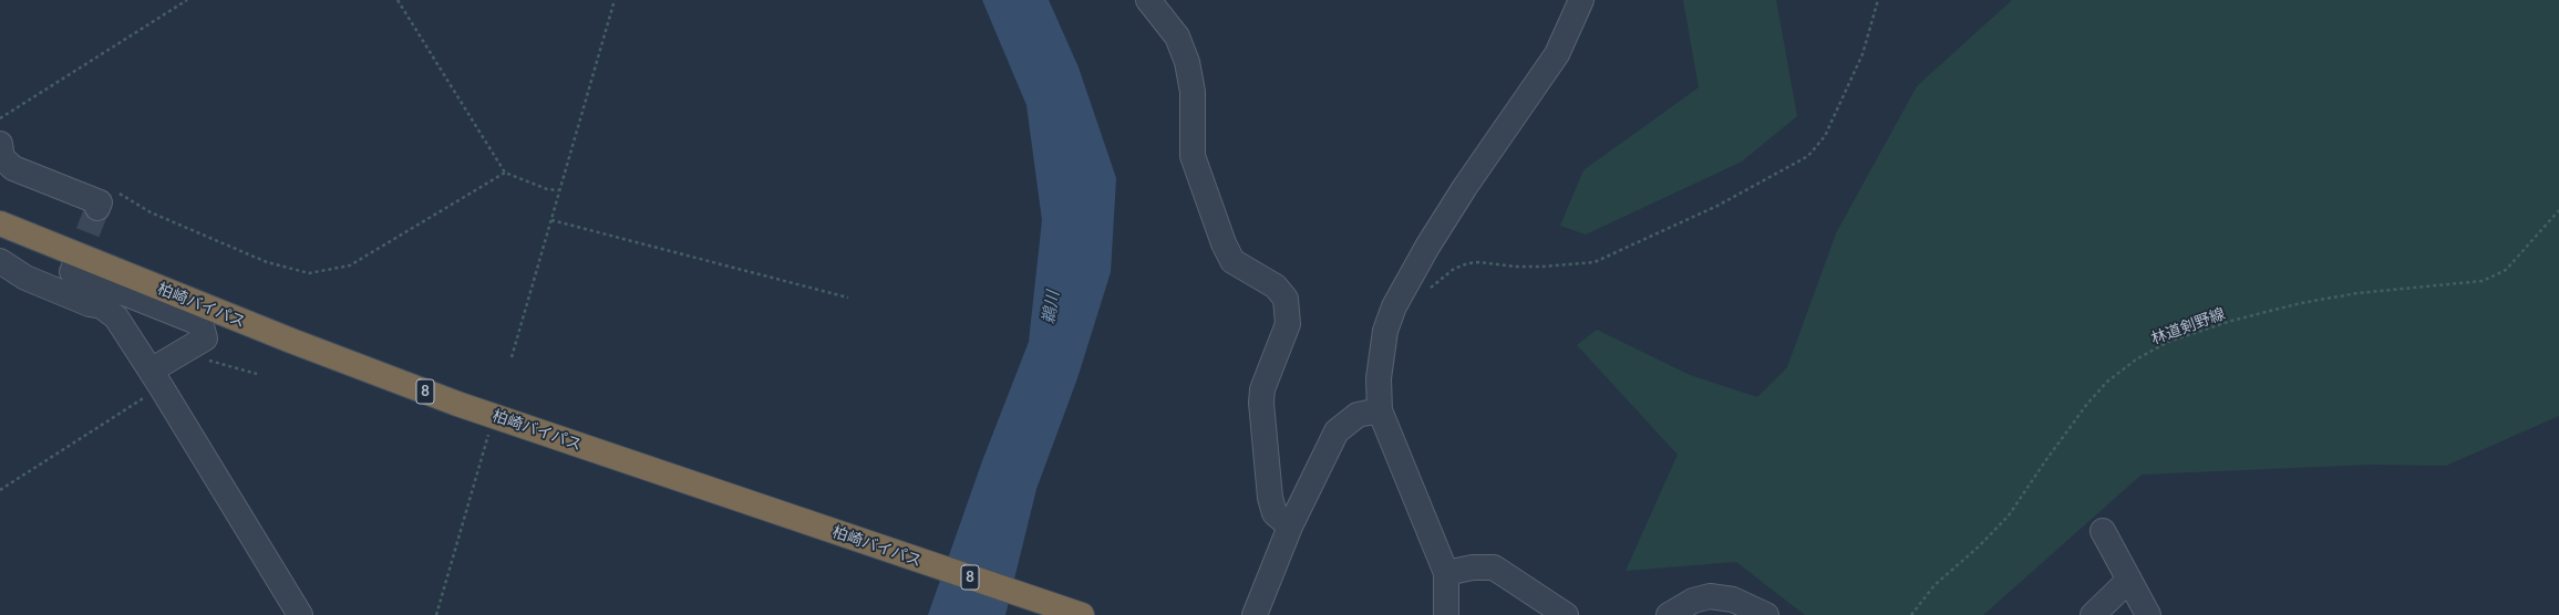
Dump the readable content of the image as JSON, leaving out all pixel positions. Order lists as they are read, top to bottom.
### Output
{
  "streets": {
    "highway": ["柏崎バイパス", "8"],
    "path": ["林道剣野線"]
  },
  "water": ["鵜川"]
}
